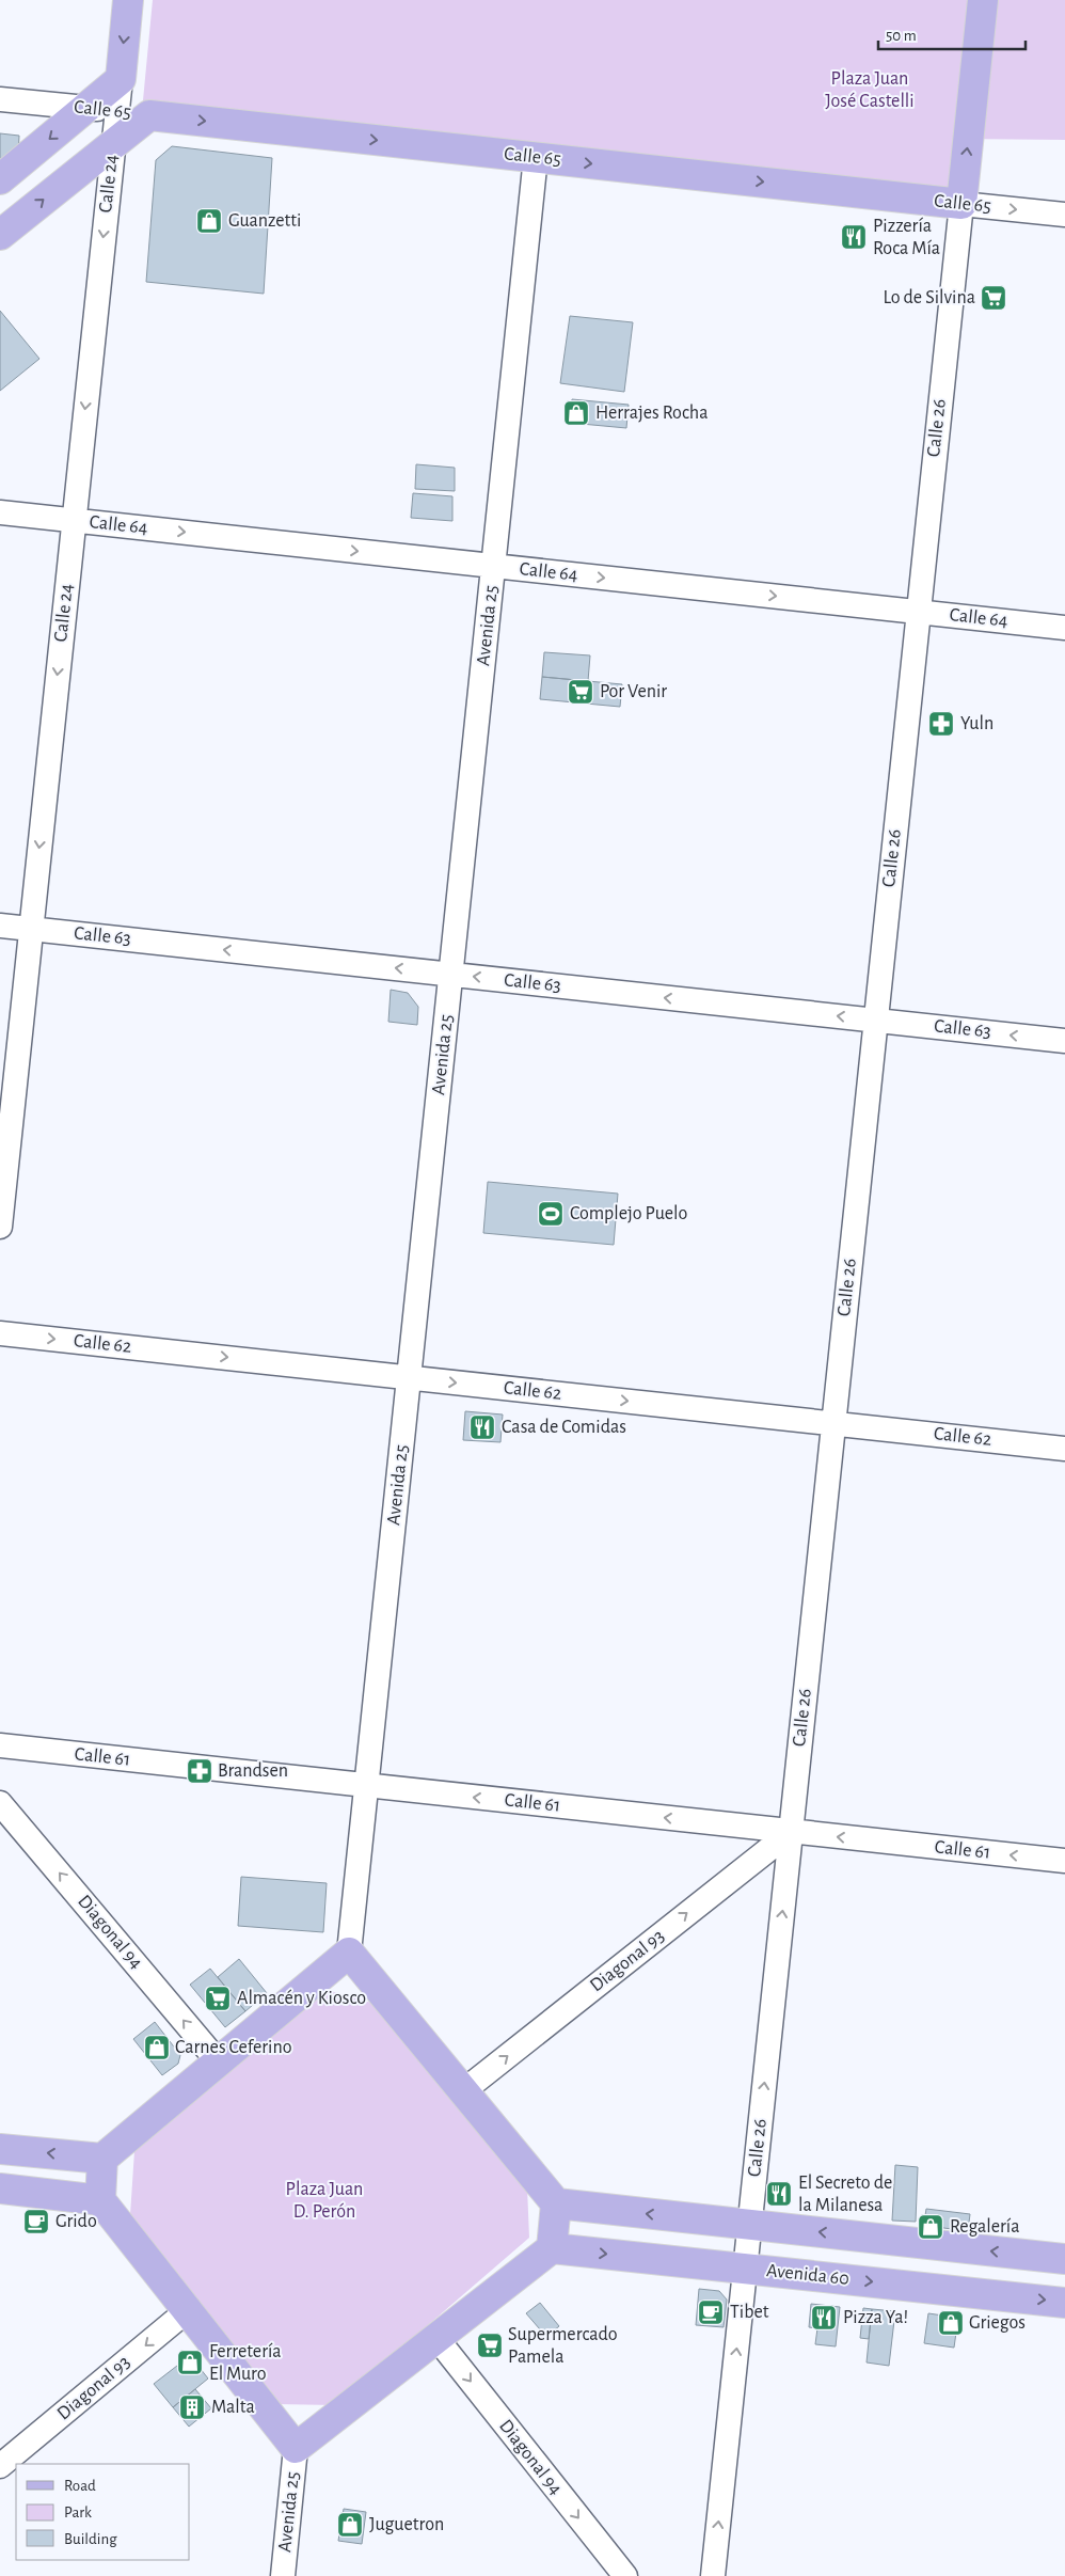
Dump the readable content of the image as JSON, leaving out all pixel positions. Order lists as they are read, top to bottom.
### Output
{
  "streets": {
    "main road": [
      "Calle 65",
      "Calle 24",
      "Calle 26",
      "Avenida 60"
    ],
    "street": [
      "Calle 64",
      "Avenida 25",
      "Calle 63",
      "Calle 62",
      "Calle 61",
      "Diagonal 94",
      "Diagonal 93"
    ]
  },
  "crossings": [
    ["Calle 65", "Calle 24"],
    ["Calle 65", "Calle 26"],
    ["Calle 65", "Avenida 25"],
    ["Calle 24", "Calle 64"],
    ["Calle 24", "Calle 63"],
    ["Calle 26", "Calle 64"],
    ["Calle 26", "Calle 63"],
    ["Calle 26", "Calle 62"],
    ["Calle 26", "Calle 61"],
    ["Calle 26", "Diagonal 93"],
    ["Calle 26", "Avenida 60"],
    ["Calle 64", "Avenida 25"],
    ["Avenida 25", "Calle 63"],
    ["Avenida 25", "Calle 62"],
    ["Avenida 25", "Calle 61"],
    ["Calle 61", "Diagonal 93"]
  ],
  "one_way": [
    "Calle 65",
    "Calle 24",
    "Calle 26",
    "Calle 64",
    "Calle 63",
    "Calle 62",
    "Calle 61"
  ],
  "parks": ["Plaza Juan José Castelli", "Plaza Juan D. Perón"],
  "places": {
    "shop": [
      "Guanzetti",
      "Herrajes Rocha",
      "Carnes Ceferino",
      "Regalería",
      "Griegos",
      "Ferretería El Muro",
      "Juguetron"
    ],
    "restaurant": [
      "Pizzería Roca Mía",
      "Casa de Comidas",
      "El Secreto de la Milanesa",
      "Pizza Ya!"
    ],
    "supermarket": [
      "Lo de Silvina",
      "Por Venir",
      "Almacén y Kiosco",
      "Supermercado Pamela"
    ],
    "pharmacy": ["Yuln", "Brandsen"],
    "sports": ["Complejo Puelo"],
    "cafe": ["Grido", "Tibet"],
    "building": ["Malta"]
  },
  "legend": ["Road", "Park", "Building"],
  "scale_bar": "50 m"
}
